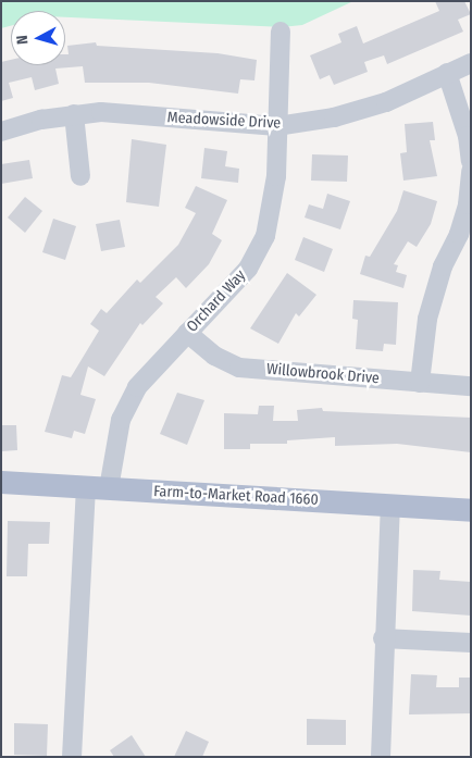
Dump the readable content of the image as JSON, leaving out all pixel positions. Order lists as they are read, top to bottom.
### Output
{
  "streets": {
    "main road": ["Farm-to-Market Road 1660"],
    "street": ["Meadowside Drive", "Orchard Way", "Willowbrook Drive"]
  },
  "crossings": [
    ["Meadowside Drive", "Orchard Way"],
    ["Orchard Way", "Willowbrook Drive"],
    ["Orchard Way", "Farm-to-Market Road 1660"]
  ],
  "north": "left"
}
